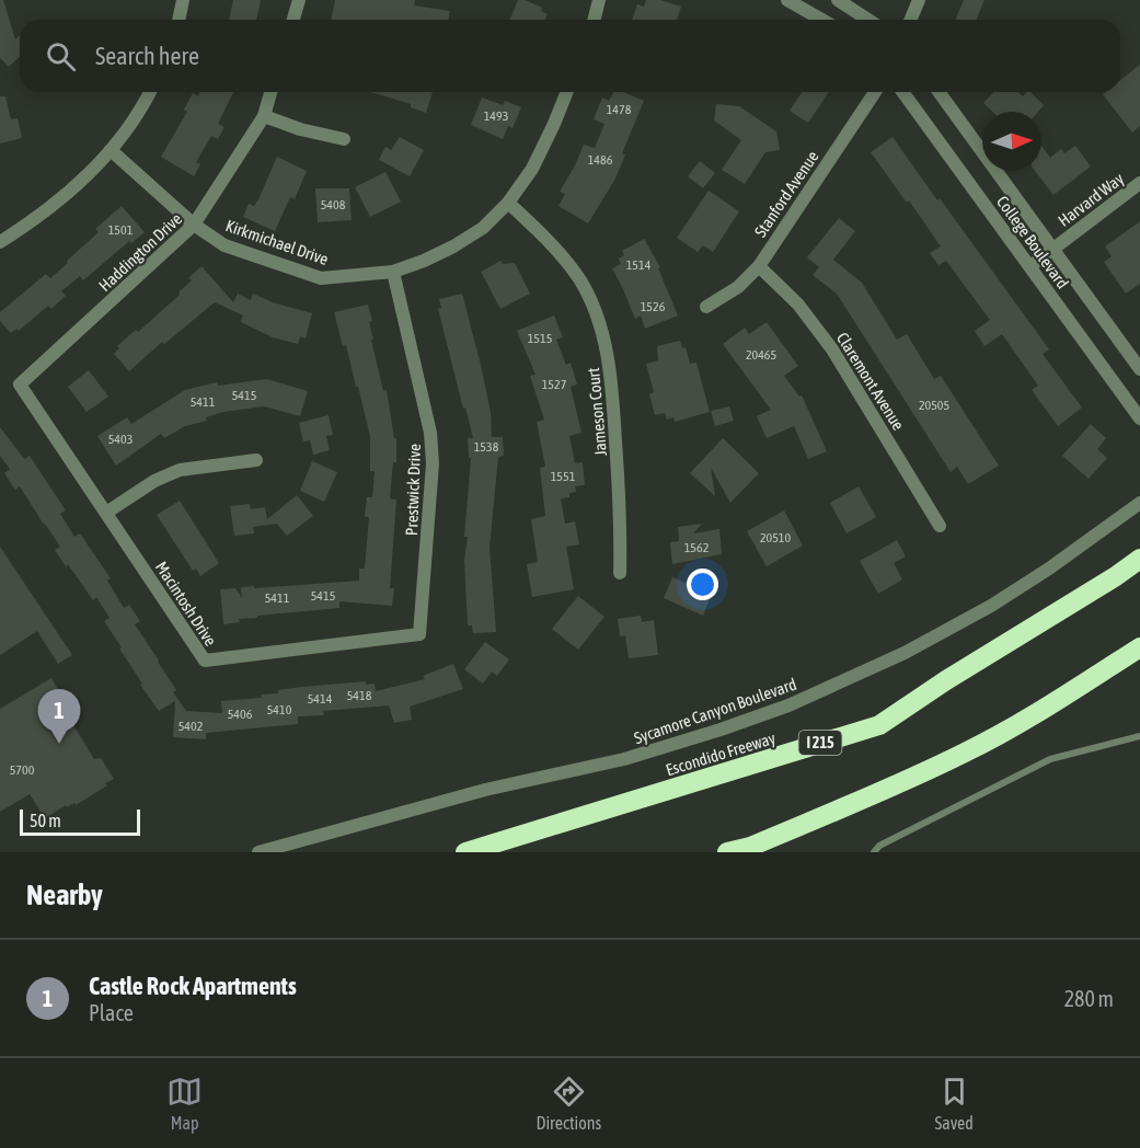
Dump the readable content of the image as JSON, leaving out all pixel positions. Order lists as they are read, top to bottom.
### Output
{
  "streets": {
    "highway": ["I 215", "Escondido Freeway"],
    "street": [
      "Stanford Avenue",
      "Harvard Way",
      "Kirkmichael Drive",
      "College Boulevard",
      "Haddington Drive",
      "Claremont Avenue",
      "Jameson Court",
      "Prestwick Drive",
      "Macintosh Drive",
      "Sycamore Canyon Boulevard"
    ]
  },
  "crossings": [
    ["Stanford Avenue", "Claremont Avenue"],
    ["Harvard Way", "College Boulevard"],
    ["Kirkmichael Drive", "Haddington Drive"],
    ["Kirkmichael Drive", "Jameson Court"],
    ["Kirkmichael Drive", "Prestwick Drive"],
    ["Haddington Drive", "Macintosh Drive"],
    ["Prestwick Drive", "Macintosh Drive"]
  ],
  "house_numbers": [
    "1478",
    "1493",
    "1486",
    "5408",
    "1501",
    "1514",
    "1526",
    "1515",
    "20465",
    "1527",
    "5415",
    "5411",
    "20505",
    "5403",
    "1538",
    "1551",
    "20510",
    "1562",
    "5415",
    "5411",
    "5418",
    "5414",
    "5410",
    "5406",
    "5402",
    "5700"
  ],
  "scale_bar": "50 m",
  "north": "right",
  "page": {
    "search": "Search here",
    "pins": "1",
    "scale": "50 m",
    "heading": "Nearby",
    "list": [
      {
        "mark": "1",
        "name": "Castle Rock Apartments",
        "note": "Place",
        "value": "280 m"
      }
    ],
    "nav": ["Map", "Directions", "Saved"]
  }
}
